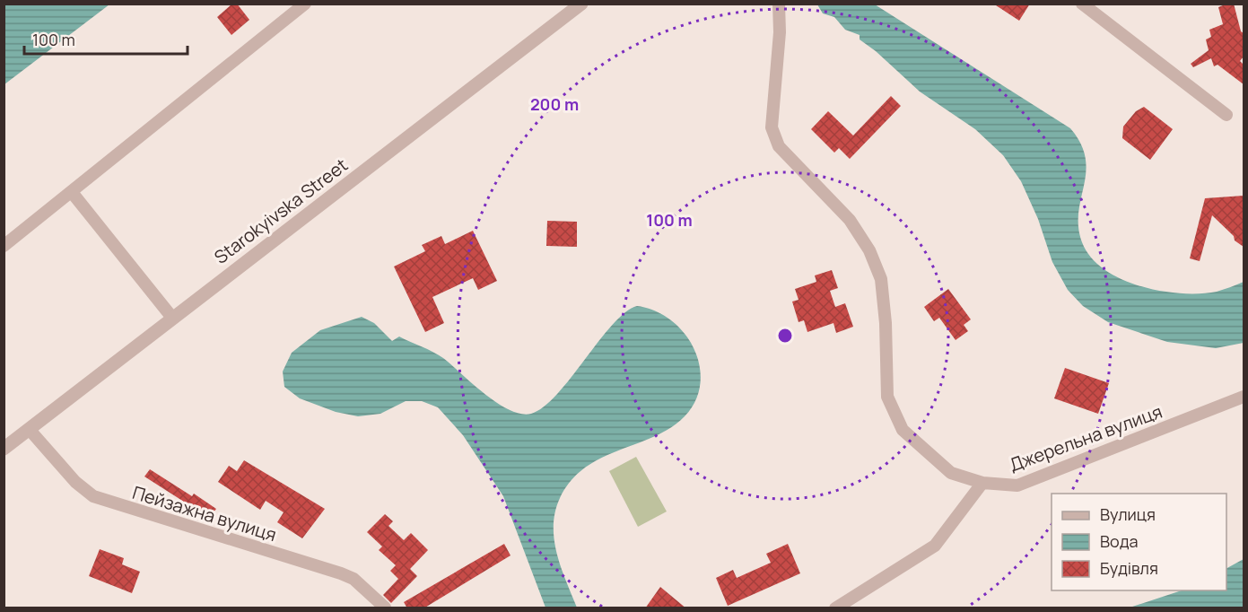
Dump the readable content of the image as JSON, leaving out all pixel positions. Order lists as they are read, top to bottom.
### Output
{
  "streets": {
    "street": ["Starokyivska Street", "Джерельна вулиця", "Пейзажна вулиця"]
  },
  "crossings": [
    ["Starokyivska Street", "Пейзажна вулиця"]
  ],
  "legend": ["Вулиця", "Вода", "Будівля"],
  "scale_bar": "100 m",
  "rings": ["200 m", "100 m"]
}
